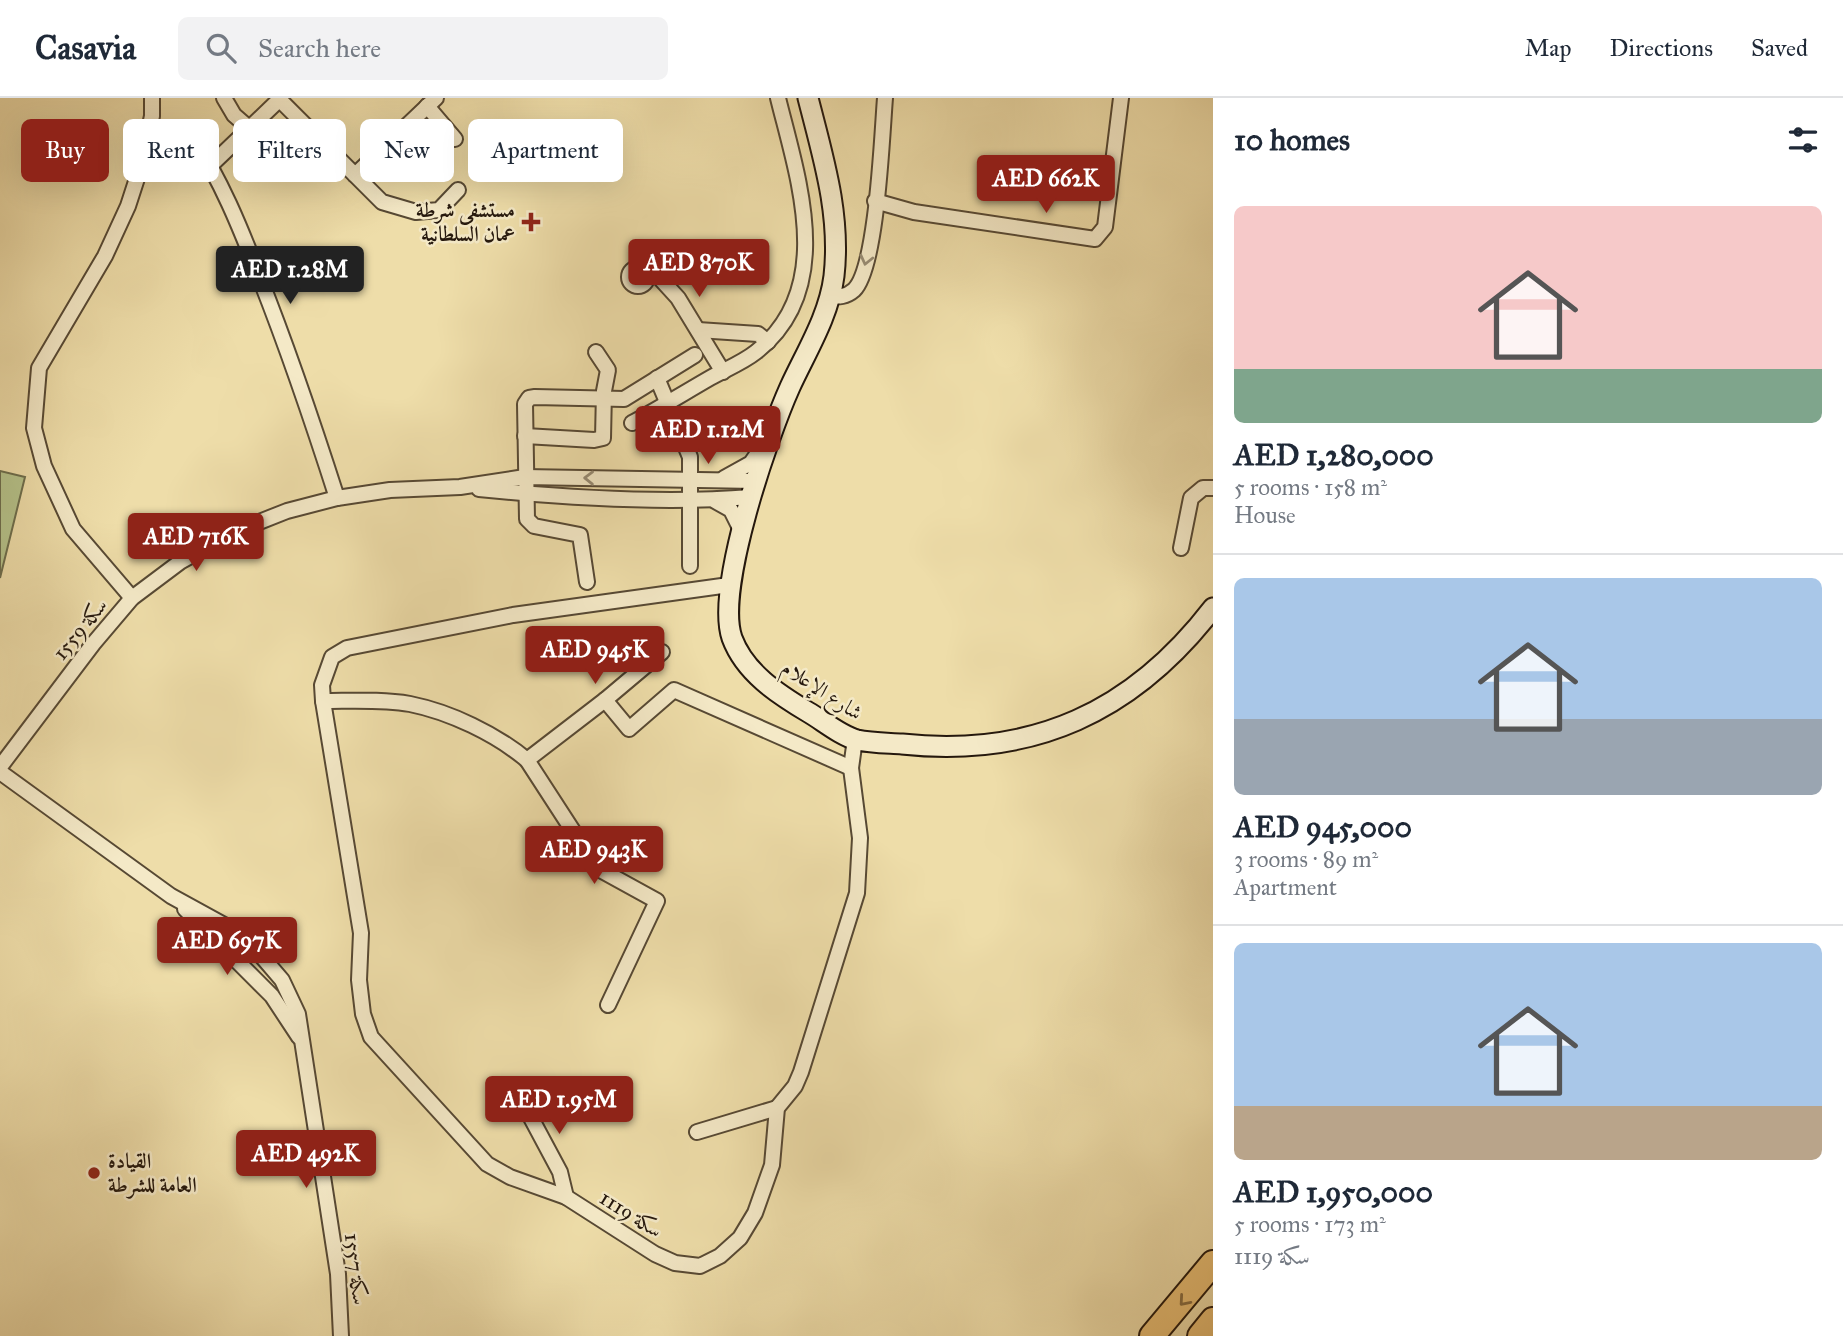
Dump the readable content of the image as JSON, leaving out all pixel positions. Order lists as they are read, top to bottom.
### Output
{
  "streets": {
    "main road": ["شارع الإعلام"],
    "street": ["سكة 1559", "سكة 1119", "سكة 1557"]
  },
  "crossings": [
    ["سكة 1559", "شارع الإعلام"],
    ["سكة 1559", "سكة 1557"],
    ["شارع الإعلام", "سكة 1119"]
  ],
  "places": {
    "health": ["مستشفى شرطة عمان السلطانية"],
    "other": ["القيادة العامة للشرطة"]
  },
  "page": {
    "header": "Casavia",
    "search": "Search here",
    "nav": ["Map", "Directions", "Saved"],
    "heading": "10 homes",
    "chip": [
      "Buy",
      "Rent",
      "Filters",
      "New",
      "Apartment"
    ],
    "price": [
      "AED 662K",
      "AED 870K",
      "AED 1.28M",
      "AED 1.12M",
      "AED 716K",
      "AED 945K",
      "AED 943K",
      "AED 697K",
      "AED 1.95M",
      "AED 492K"
    ],
    "list": [
      {
        "name": "AED 1,280,000",
        "note": "5 rooms · 158 m² · House"
      },
      {
        "name": "AED 945,000",
        "note": "3 rooms · 89 m² · Apartment"
      },
      {
        "name": "AED 1,950,000",
        "note": "5 rooms · 173 m² · سكة 1119"
      }
    ]
  }
}
